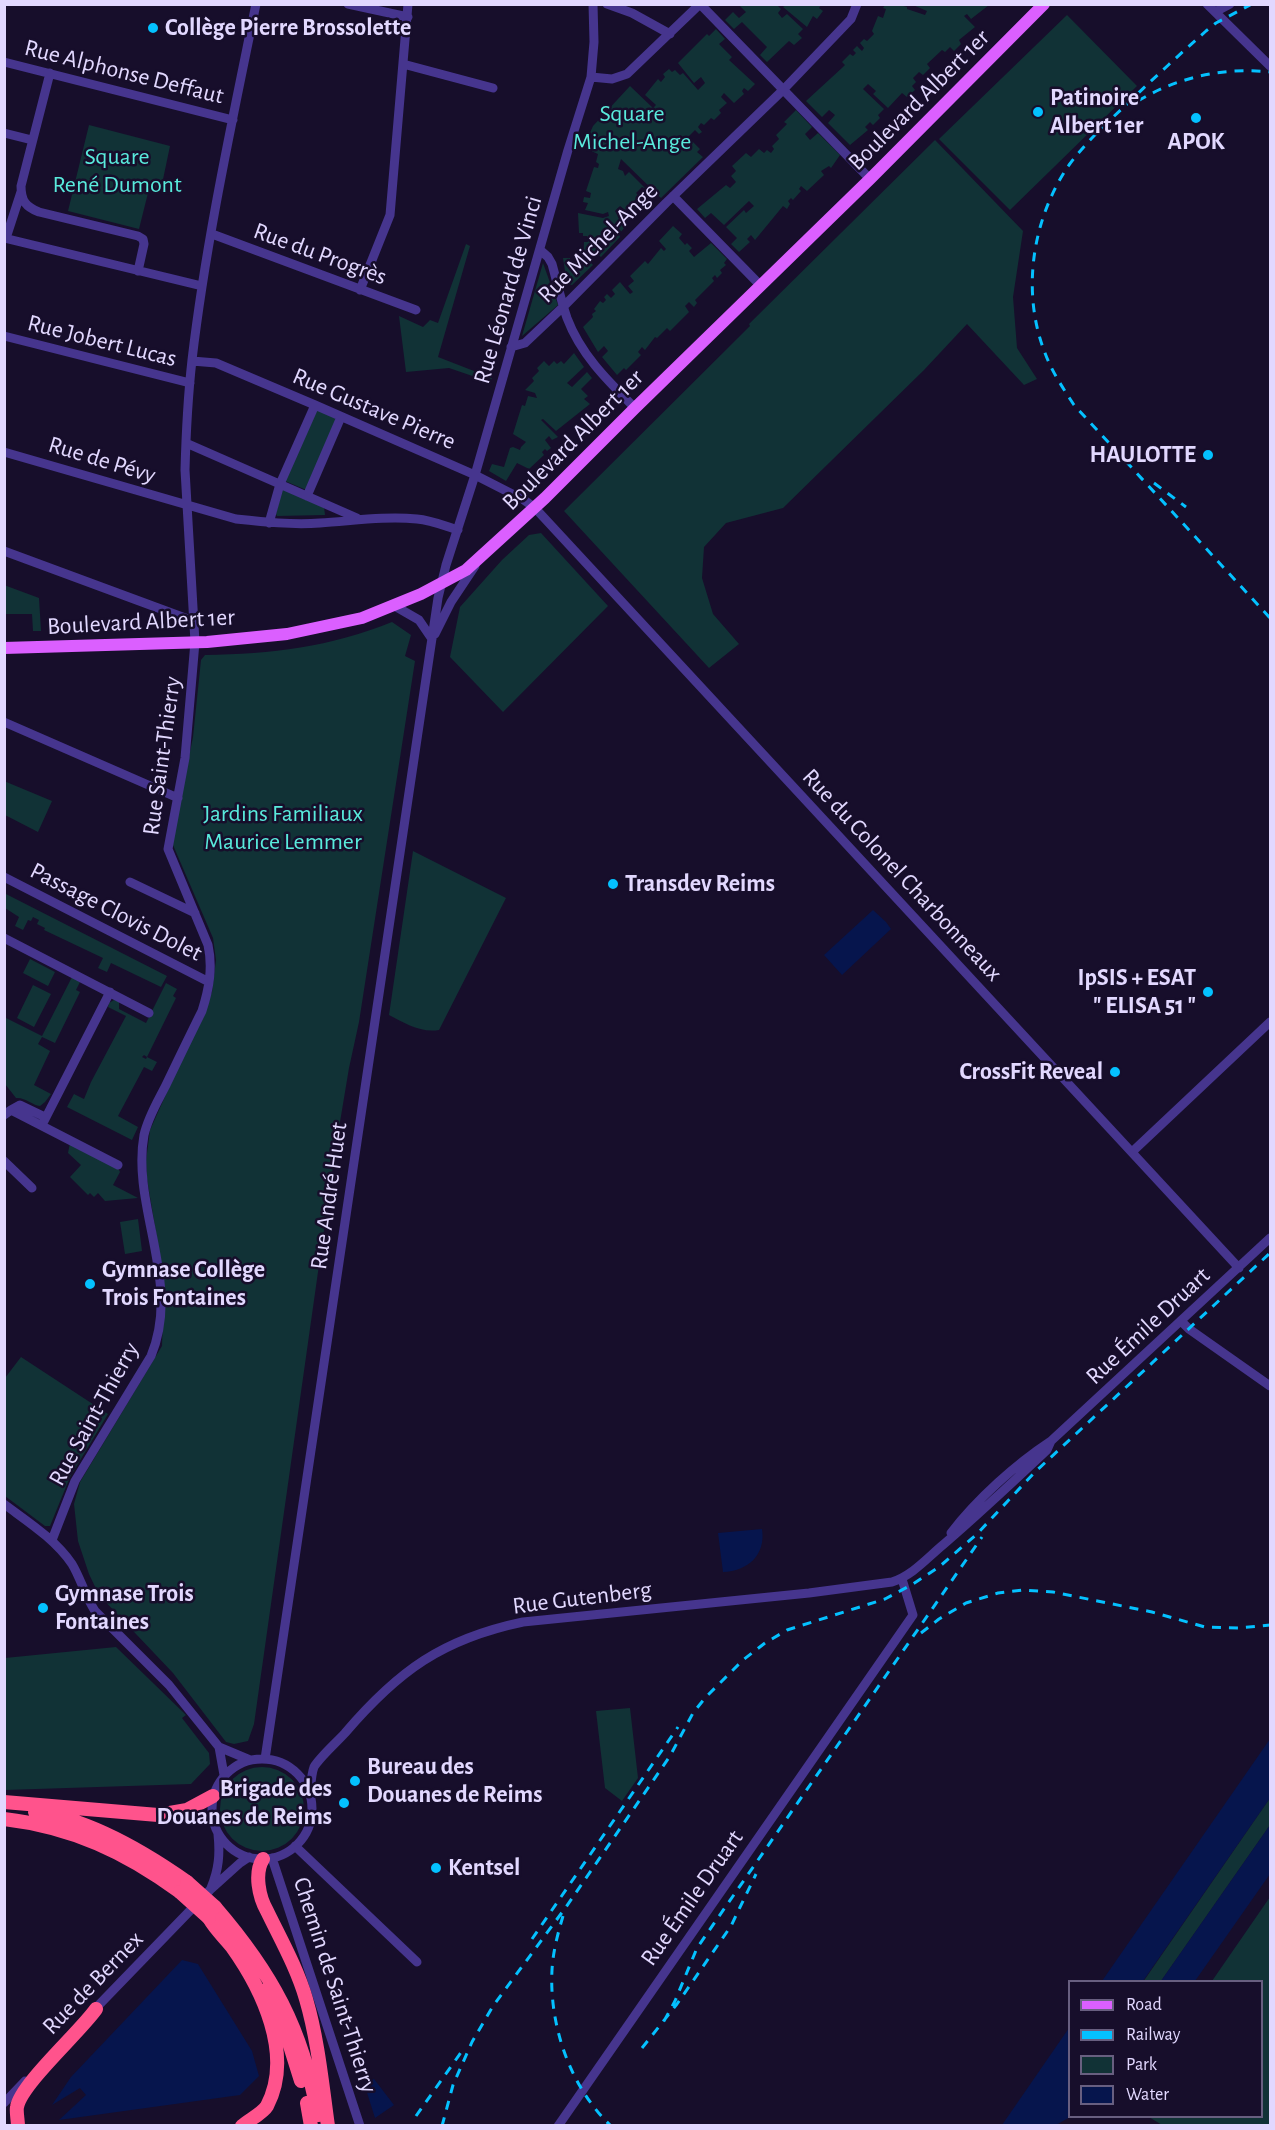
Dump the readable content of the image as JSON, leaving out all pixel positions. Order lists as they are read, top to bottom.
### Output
{
  "streets": {
    "main road": ["Boulevard Albert 1er"],
    "street": [
      "Rue Alphonse Deffaut",
      "Rue Michel-Ange",
      "Rue du Progrès",
      "Rue Léonard de Vinci",
      "Rue Jobert Lucas",
      "Rue Gustave Pierre",
      "Rue de Pévy",
      "Rue Saint-Thierry",
      "Rue du Colonel Charbonneaux",
      "Passage Clovis Dolet",
      "Rue André Huet",
      "Rue Émile Druart",
      "Rue Gutenberg",
      "Rue de Bernex",
      "Chemin de Saint-Thierry"
    ]
  },
  "crossings": [
    ["Rue Alphonse Deffaut", "Rue Saint-Thierry"],
    ["Boulevard Albert 1er", "Rue Léonard de Vinci"],
    ["Boulevard Albert 1er", "Rue Gustave Pierre"],
    ["Boulevard Albert 1er", "Rue Saint-Thierry"],
    ["Boulevard Albert 1er", "Rue du Colonel Charbonneaux"],
    ["Boulevard Albert 1er", "Rue André Huet"],
    ["Rue Michel-Ange", "Rue Léonard de Vinci"],
    ["Rue du Progrès", "Rue Saint-Thierry"],
    ["Rue Léonard de Vinci", "Rue Gustave Pierre"],
    ["Rue Léonard de Vinci", "Rue de Pévy"],
    ["Rue Léonard de Vinci", "Rue André Huet"],
    ["Rue Jobert Lucas", "Rue Saint-Thierry"],
    ["Rue Gustave Pierre", "Rue Saint-Thierry"],
    ["Rue Gustave Pierre", "Rue du Colonel Charbonneaux"],
    ["Rue de Pévy", "Rue Saint-Thierry"],
    ["Rue Saint-Thierry", "Passage Clovis Dolet"],
    ["Rue du Colonel Charbonneaux", "Rue Émile Druart"],
    ["Rue André Huet", "Rue de Bernex"],
    ["Rue André Huet", "Chemin de Saint-Thierry"],
    ["Rue Émile Druart", "Rue Gutenberg"],
    ["Rue de Bernex", "Chemin de Saint-Thierry"]
  ],
  "parks": ["Square Michel-Ange", "Square René Dumont", "Jardins Familiaux Maurice Lemmer"],
  "places": [
    "Collège Pierre Brossolette",
    "Patinoire Albert 1er",
    "APOK",
    "HAULOTTE",
    "Transdev Reims",
    "IpSIS + ESAT \" ELISA 51 \"",
    "CrossFit Reveal",
    "Gymnase Collège Trois Fontaines",
    "Gymnase Trois Fontaines",
    "Bureau des Douanes de Reims",
    "Brigade des Douanes de Reims",
    "Kentsel"
  ],
  "legend": [
    "Road",
    "Railway",
    "Park",
    "Water"
  ]
}
